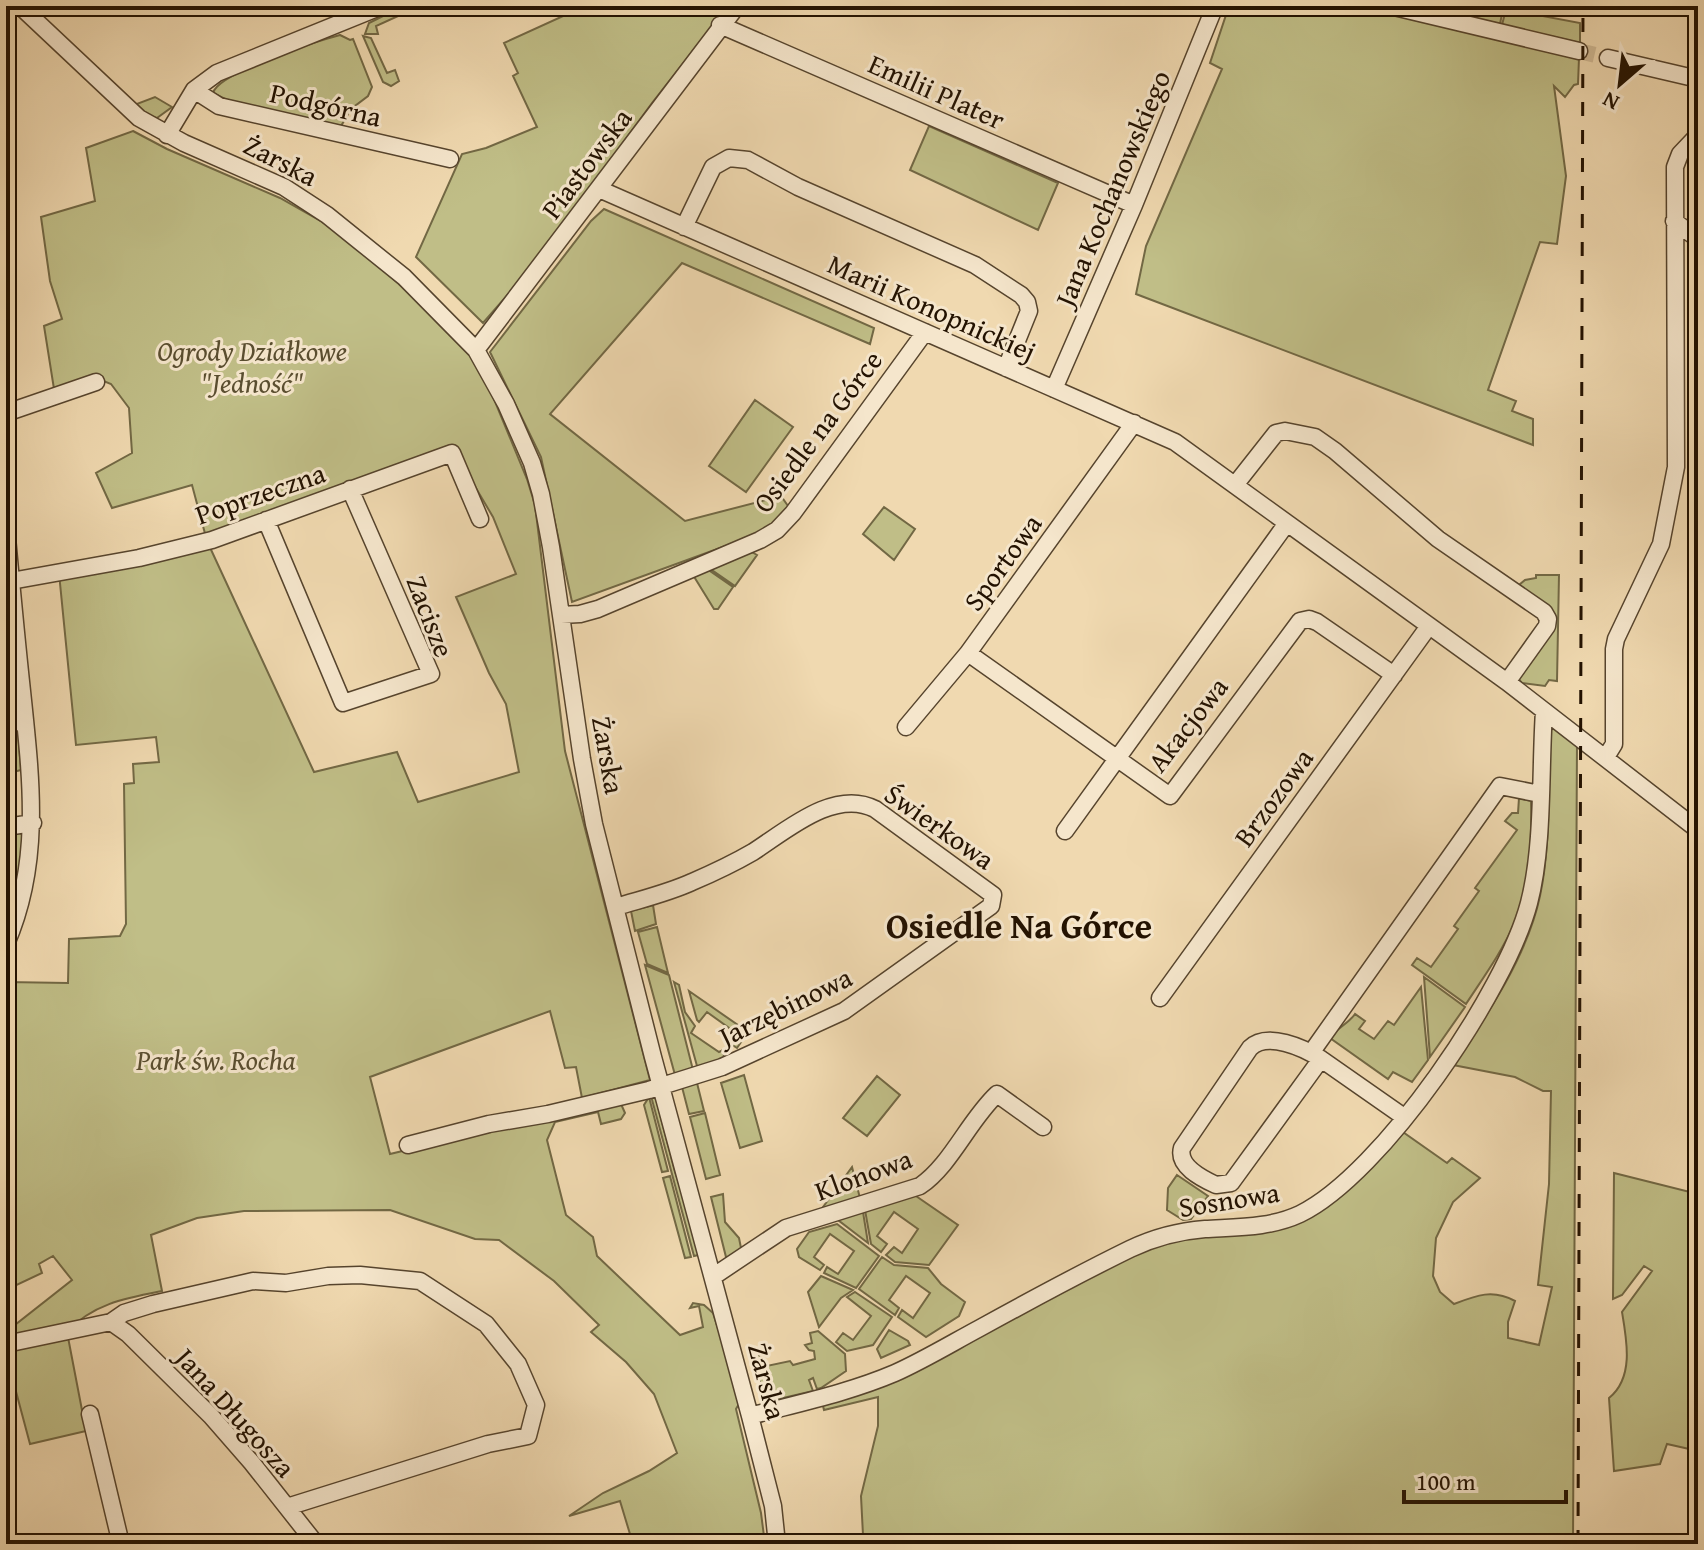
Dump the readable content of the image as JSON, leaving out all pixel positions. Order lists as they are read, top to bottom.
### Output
{
  "streets": {
    "street": [
      "Emilii Plater",
      "Podgórna",
      "Żarska",
      "Piastowska",
      "Jana Kochanowskiego",
      "Marii Konopnickiej",
      "Osiedle na Górce",
      "Poprzeczna",
      "Sportowa",
      "Zacisze",
      "Akacjowa",
      "Brzozowa",
      "Świerkowa",
      "Jarzębinowa",
      "Klonowa",
      "Sosnowa",
      "Jana Długosza"
    ]
  },
  "crossings": [
    ["Emilii Plater", "Piastowska"],
    ["Emilii Plater", "Jana Kochanowskiego"],
    ["Żarska", "Piastowska"],
    ["Żarska", "Osiedle na Górce"],
    ["Żarska", "Świerkowa"],
    ["Żarska", "Jarzębinowa"],
    ["Żarska", "Klonowa"],
    ["Żarska", "Sosnowa"],
    ["Piastowska", "Marii Konopnickiej"],
    ["Jana Kochanowskiego", "Marii Konopnickiej"],
    ["Marii Konopnickiej", "Osiedle na Górce"],
    ["Marii Konopnickiej", "Sportowa"],
    ["Marii Konopnickiej", "Brzozowa"],
    ["Marii Konopnickiej", "Sosnowa"],
    ["Poprzeczna", "Zacisze"],
    ["Sportowa", "Akacjowa"],
    ["Akacjowa", "Brzozowa"],
    ["Świerkowa", "Jarzębinowa"]
  ],
  "districts": ["Osiedle Na Górce"],
  "parks": ["Ogrody Działkowe \"Jedność\"", "Park św. Rocha"],
  "scale_bar": "100 m",
  "north": "bottom left"
}
